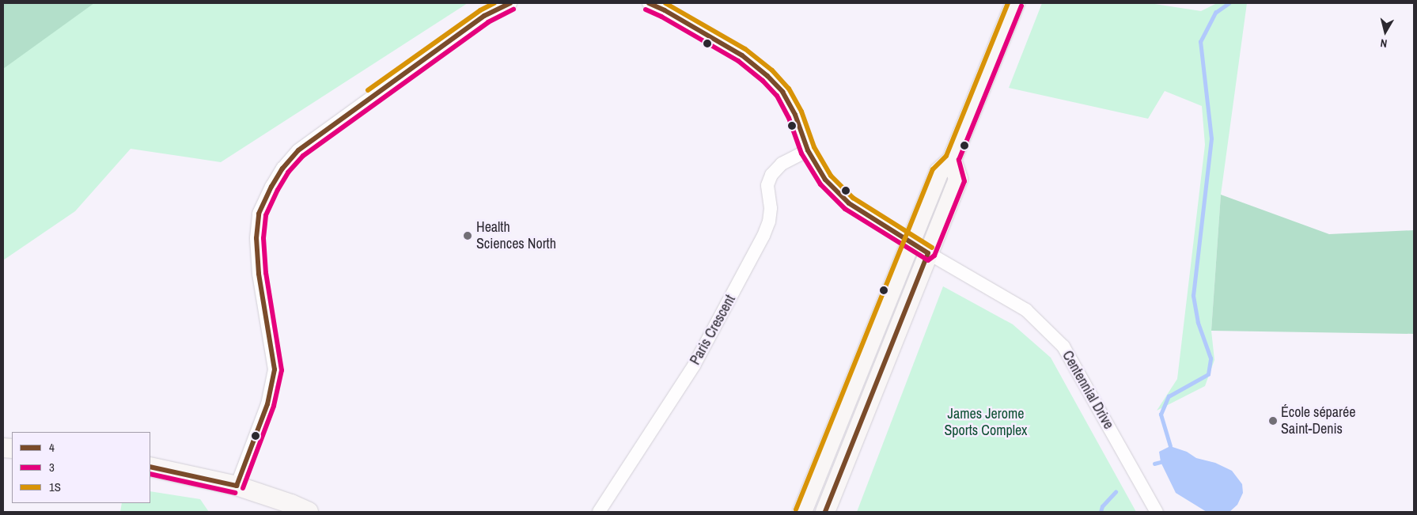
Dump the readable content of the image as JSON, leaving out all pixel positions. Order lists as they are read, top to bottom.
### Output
{
  "streets": {
    "street": ["Paris Crescent", "Centennial Drive"]
  },
  "parks": ["James Jerome Sports Complex"],
  "places": ["Health Sciences North", "École séparée Saint-Denis"],
  "lines": ["transit line 4", "transit line 1S", "transit line 3"],
  "legend": ["4", "3", "1S"],
  "north": "bottom"
}
